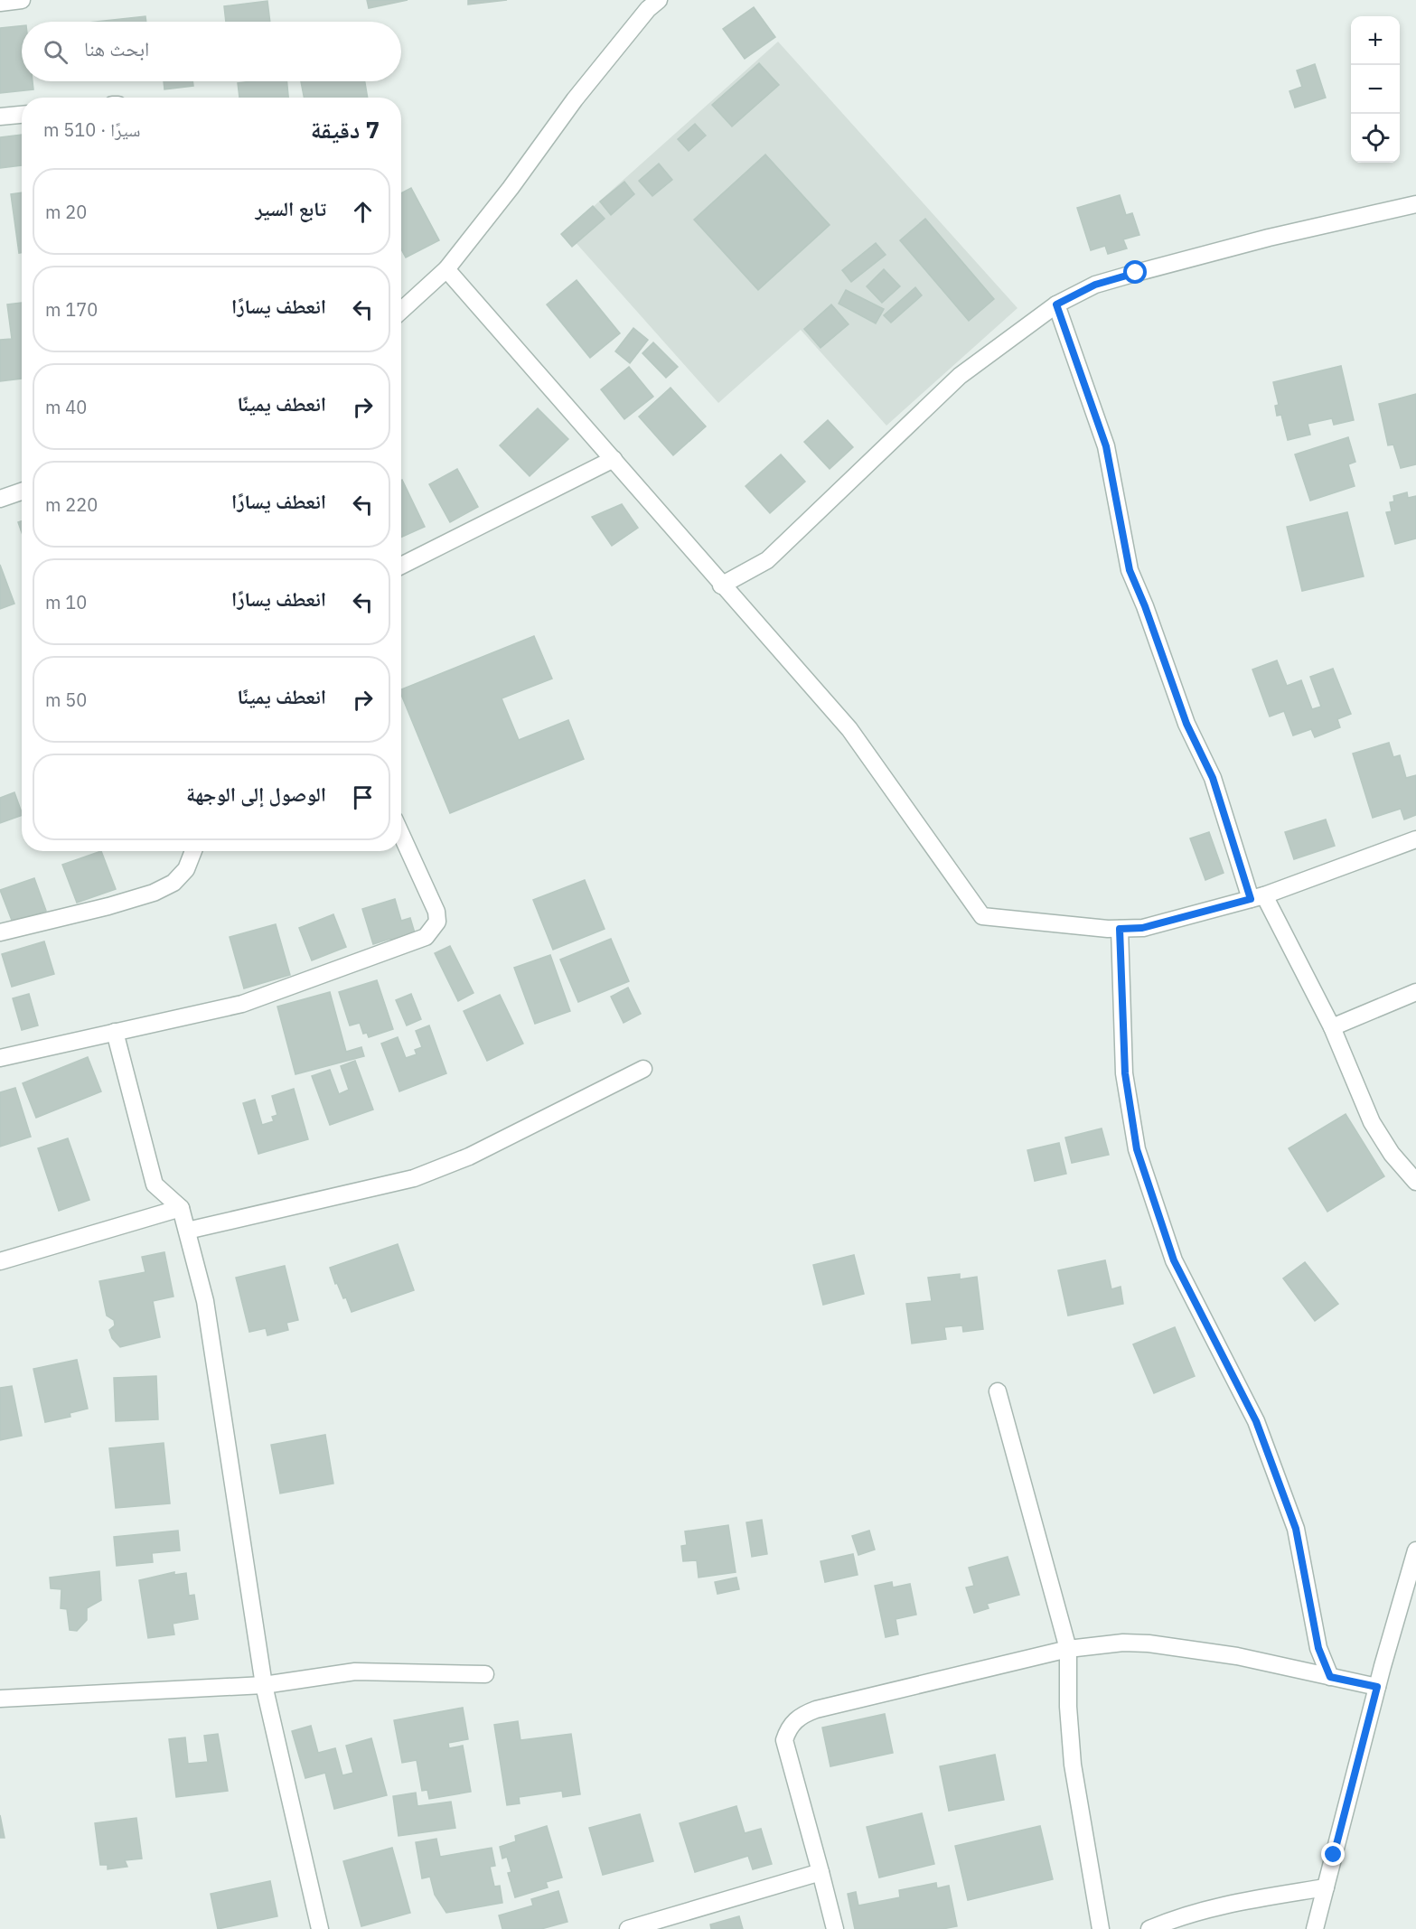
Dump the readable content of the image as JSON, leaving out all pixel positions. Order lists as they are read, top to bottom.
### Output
{
  "page": {
    "map_buttons": ["+", "−"],
    "search": "ابحث هنا",
    "heading": ["7 دقيقة", "سيرًا · 510 m"],
    "list": [
      ["تابع السير", "20 m"],
      ["انعطف يسارًا", "170 m"],
      ["انعطف يمينًا", "40 m"],
      ["انعطف يسارًا", "220 m"],
      ["انعطف يسارًا", "10 m"],
      ["انعطف يمينًا", "50 m"],
      "الوصول إلى الوجهة"
    ]
  }
}
